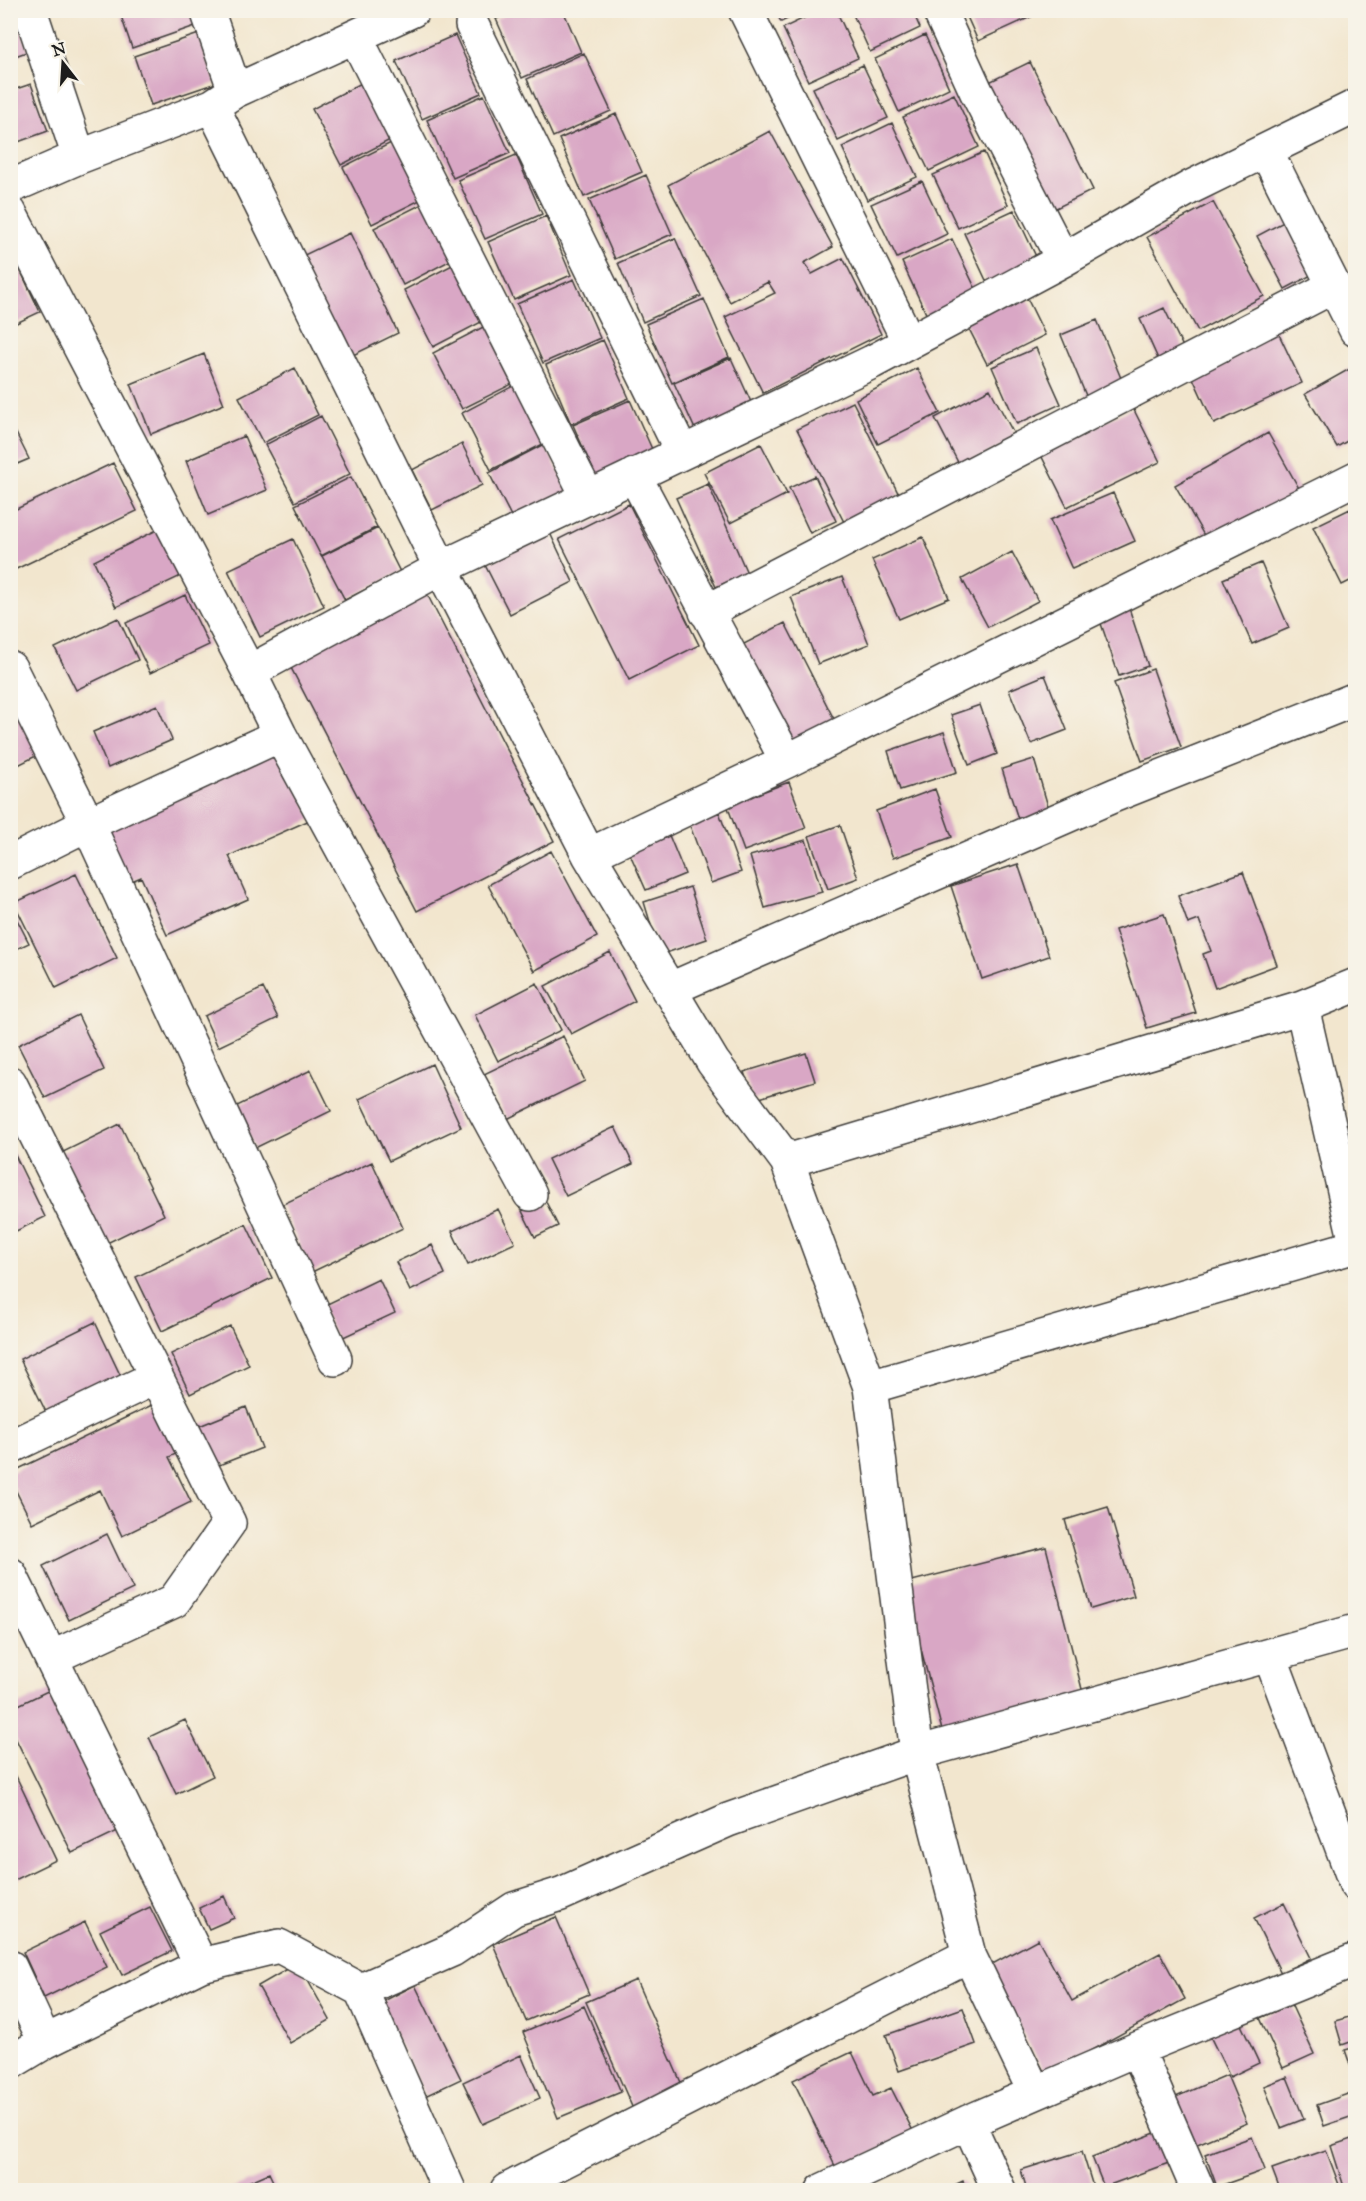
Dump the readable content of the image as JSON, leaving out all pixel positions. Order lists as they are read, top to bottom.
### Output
{
  "north": "top"
}
